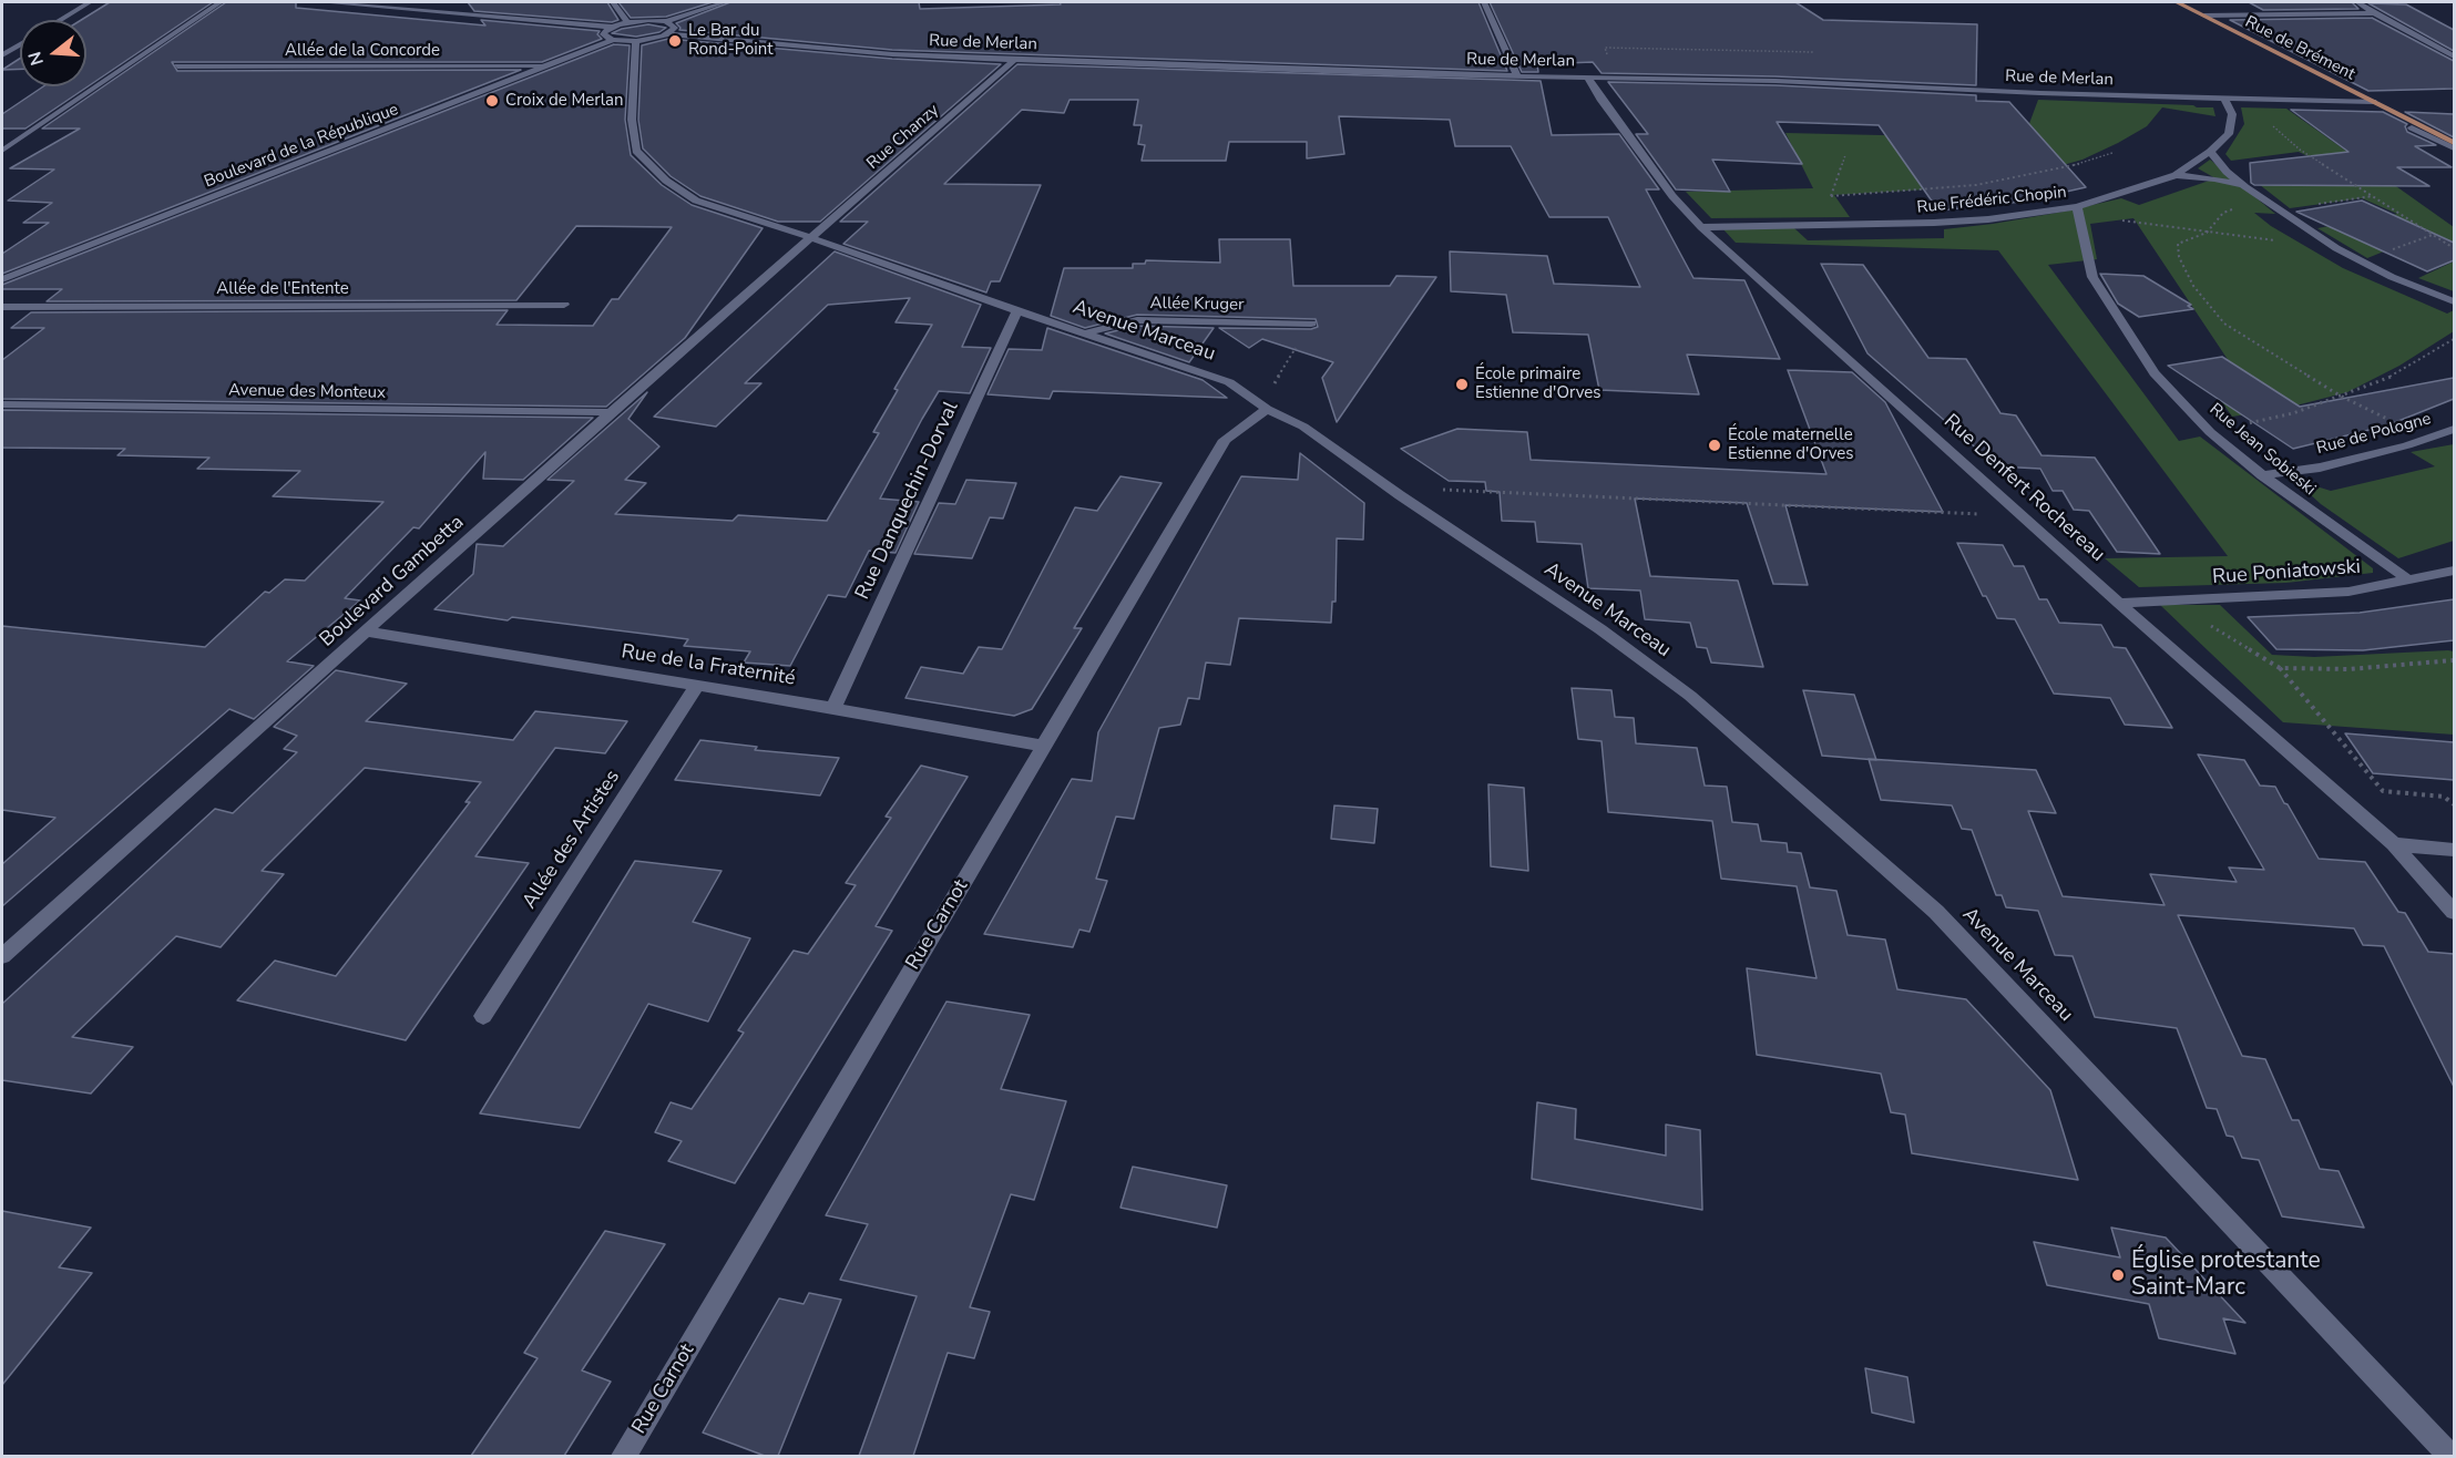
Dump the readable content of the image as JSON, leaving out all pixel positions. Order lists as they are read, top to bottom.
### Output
{
  "streets": {
    "main road": ["Rue de Brément"],
    "street": [
      "Rue de Merlan",
      "Allée de la Concorde",
      "Rue Chanzy",
      "Boulevard de la République",
      "Rue Frédéric Chopin",
      "Allée de l'Entente",
      "Allée Kruger",
      "Avenue Marceau",
      "Avenue des Monteux",
      "Rue de Pologne",
      "Rue Jean Sobieski",
      "Rue Denfert Rochereau",
      "Rue Danquechin-Dorval",
      "Rue Poniatowski",
      "Boulevard Gambetta",
      "Rue de la Fraternité",
      "Allée des Artistes",
      "Rue Carnot"
    ]
  },
  "crossings": [
    ["Rue de Merlan", "Rue de Brément"],
    ["Rue de Merlan", "Rue Chanzy"],
    ["Rue de Merlan", "Boulevard de la République"],
    ["Rue de Merlan", "Rue Frédéric Chopin"],
    ["Rue de Merlan", "Avenue Marceau"],
    ["Rue de Merlan", "Rue Denfert Rochereau"],
    ["Allée de la Concorde", "Boulevard de la République"],
    ["Rue Chanzy", "Avenue Marceau"],
    ["Rue Chanzy", "Boulevard Gambetta"],
    ["Rue Frédéric Chopin", "Rue Jean Sobieski"],
    ["Rue Frédéric Chopin", "Rue Denfert Rochereau"],
    ["Allée Kruger", "Avenue Marceau"],
    ["Avenue Marceau", "Rue Danquechin-Dorval"],
    ["Avenue Marceau", "Boulevard Gambetta"],
    ["Avenue Marceau", "Rue Carnot"],
    ["Avenue des Monteux", "Boulevard Gambetta"],
    ["Rue de Pologne", "Rue Jean Sobieski"],
    ["Rue Jean Sobieski", "Rue Poniatowski"],
    ["Rue Denfert Rochereau", "Rue Poniatowski"],
    ["Rue Danquechin-Dorval", "Rue de la Fraternité"],
    ["Boulevard Gambetta", "Rue de la Fraternité"],
    ["Rue de la Fraternité", "Allée des Artistes"],
    ["Rue de la Fraternité", "Rue Carnot"]
  ],
  "places": [
    "Le Bar du Rond-Point",
    "Croix de Merlan",
    "École primaire Estienne d'Orves",
    "École maternelle Estienne d'Orves",
    "Église protestante Saint-Marc"
  ],
  "north": "left"
}
